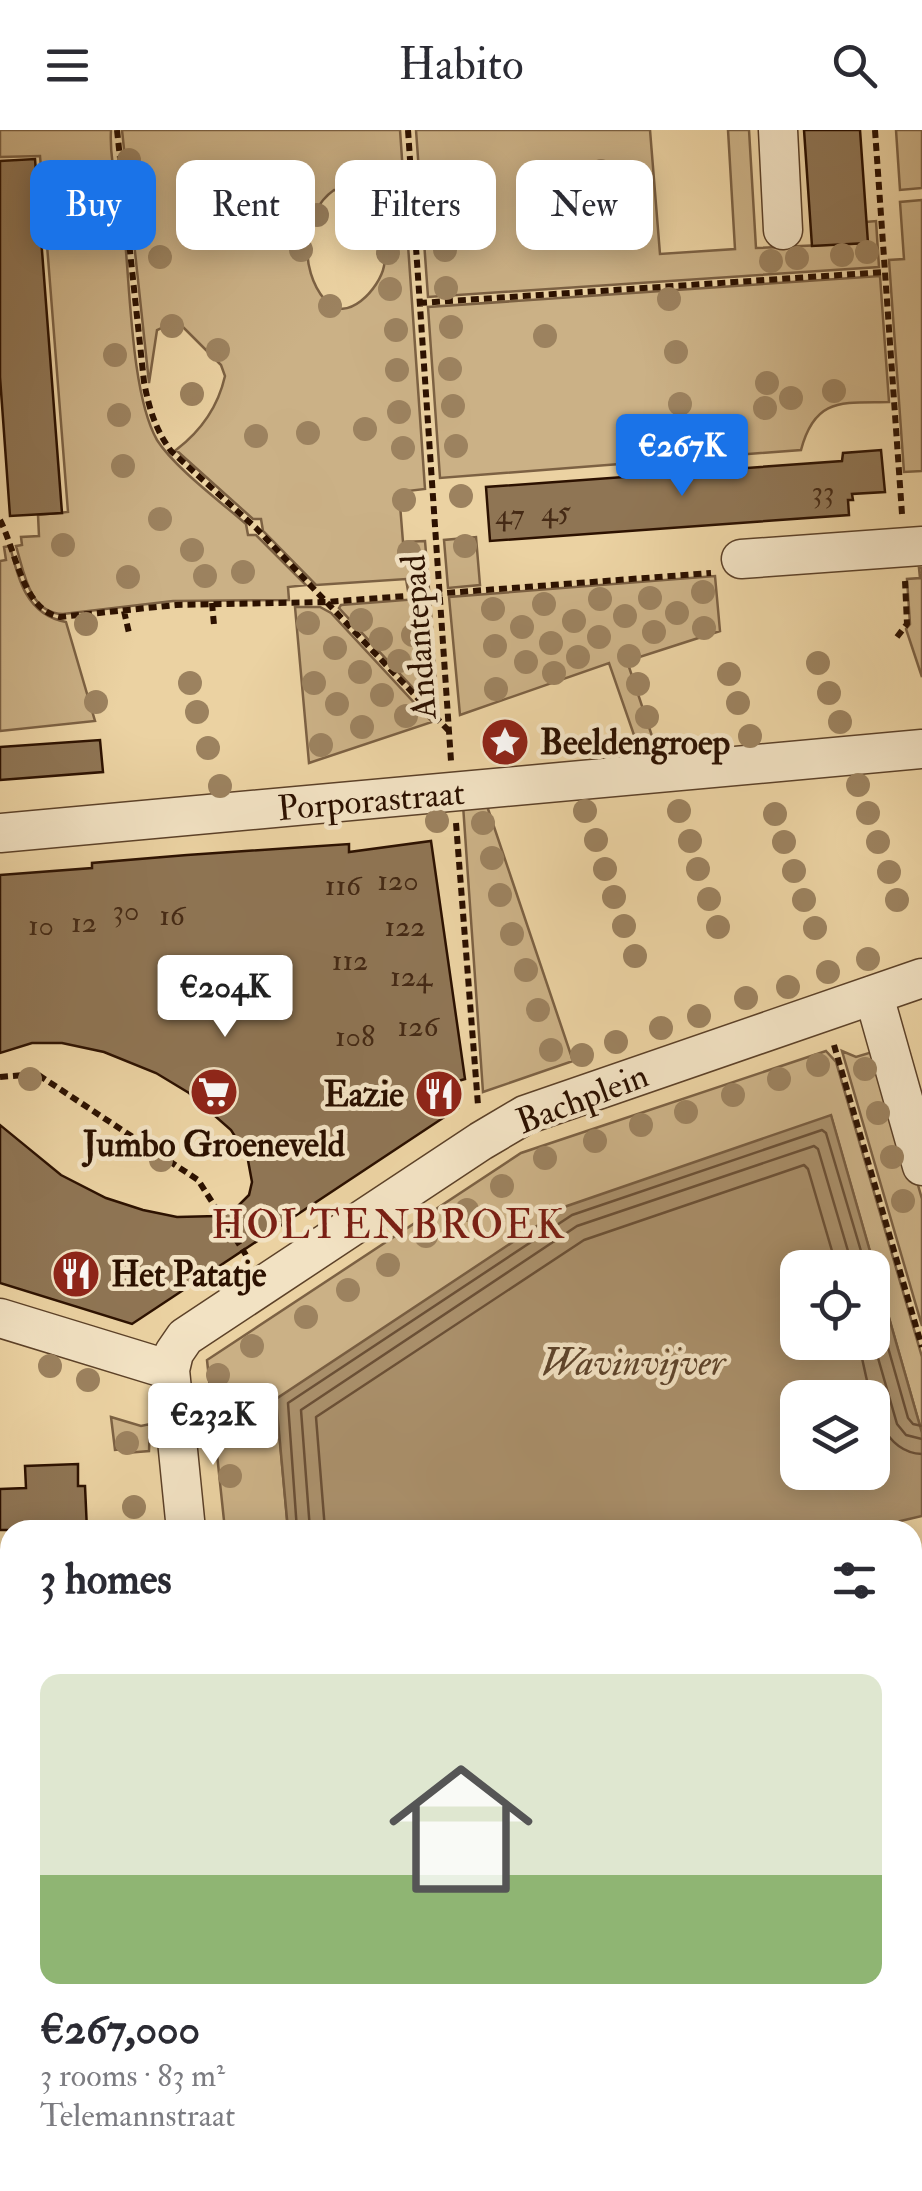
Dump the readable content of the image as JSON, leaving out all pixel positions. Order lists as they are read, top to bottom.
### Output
{
  "streets": {
    "street": ["Porporastraat", "Bachplein"],
    "path": ["Andantepad"]
  },
  "crossings": [
    ["Andantepad", "Porporastraat"],
    ["Andantepad", "Bachplein"]
  ],
  "districts": ["HOLTENBROEK"],
  "water": ["Wavinvijver"],
  "places": {
    "place": ["Beeldengroep"],
    "supermarket": ["Jumbo Groeneveld"],
    "restaurant": ["Eazie", "Het Patatje"]
  },
  "house_numbers": [
    "33",
    "45",
    "47",
    "120",
    "116",
    "30",
    "16",
    "12",
    "10",
    "122",
    "112",
    "124",
    "126",
    "108"
  ],
  "page": {
    "header": "Habito",
    "chip": [
      "Buy",
      "Rent",
      "Filters",
      "New"
    ],
    "price": ["€267K", "€204K", "€232K"],
    "heading": "3 homes",
    "list": [
      {
        "name": "€267,000",
        "note": "3 rooms · 83 m² · Telemannstraat"
      }
    ]
  }
}
